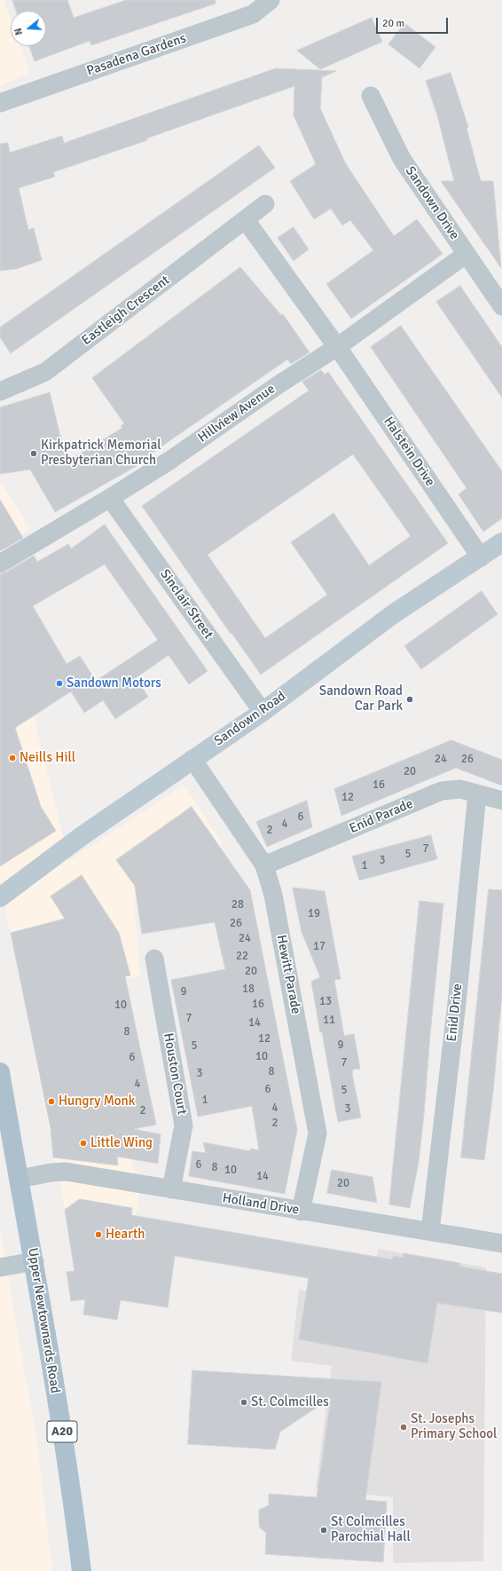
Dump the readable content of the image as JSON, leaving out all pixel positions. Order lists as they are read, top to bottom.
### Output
{
  "streets": {
    "main road": ["Upper Newtownards Road", "A20"],
    "street": [
      "Pasadena Gardens",
      "Sandown Drive",
      "Eastleigh Crescent",
      "Hillview Avenue",
      "Halstein Drive",
      "Sinclair Street",
      "Sandown Road",
      "Enid Parade",
      "Hewitt Parade",
      "Enid Drive",
      "Houston Court",
      "Holland Drive"
    ]
  },
  "crossings": [
    ["Sandown Drive", "Hillview Avenue"],
    ["Hillview Avenue", "Halstein Drive"],
    ["Hillview Avenue", "Sinclair Street"],
    ["Halstein Drive", "Sandown Road"],
    ["Sinclair Street", "Sandown Road"],
    ["Sandown Road", "Hewitt Parade"],
    ["Enid Parade", "Hewitt Parade"],
    ["Enid Parade", "Enid Drive"],
    ["Hewitt Parade", "Holland Drive"],
    ["Enid Drive", "Holland Drive"],
    ["Houston Court", "Holland Drive"],
    ["Holland Drive", "Upper Newtownards Road"]
  ],
  "places": [
    "Kirkpatrick Memorial Presbyterian Church",
    "Sandown Motors",
    "Sandown Road Car Park",
    "Neills Hill",
    "Hungry Monk",
    "Little Wing",
    "Hearth",
    "St. Colmcilles",
    "St. Josephs Primary School",
    "St Colmcilles Parochial Hall"
  ],
  "house_numbers": [
    "24",
    "26",
    "20",
    "16",
    "12",
    "6",
    "4",
    "2",
    "7",
    "5",
    "3",
    "1",
    "28",
    "19",
    "26",
    "24",
    "17",
    "22",
    "20",
    "18",
    "9",
    "13",
    "16",
    "10",
    "7",
    "11",
    "14",
    "8",
    "12",
    "9",
    "5",
    "10",
    "6",
    "7",
    "8",
    "3",
    "4",
    "6",
    "5",
    "1",
    "4",
    "3",
    "2",
    "2",
    "6",
    "8",
    "10",
    "14",
    "20"
  ],
  "scale_bar": "20 m",
  "north": "left"
}
